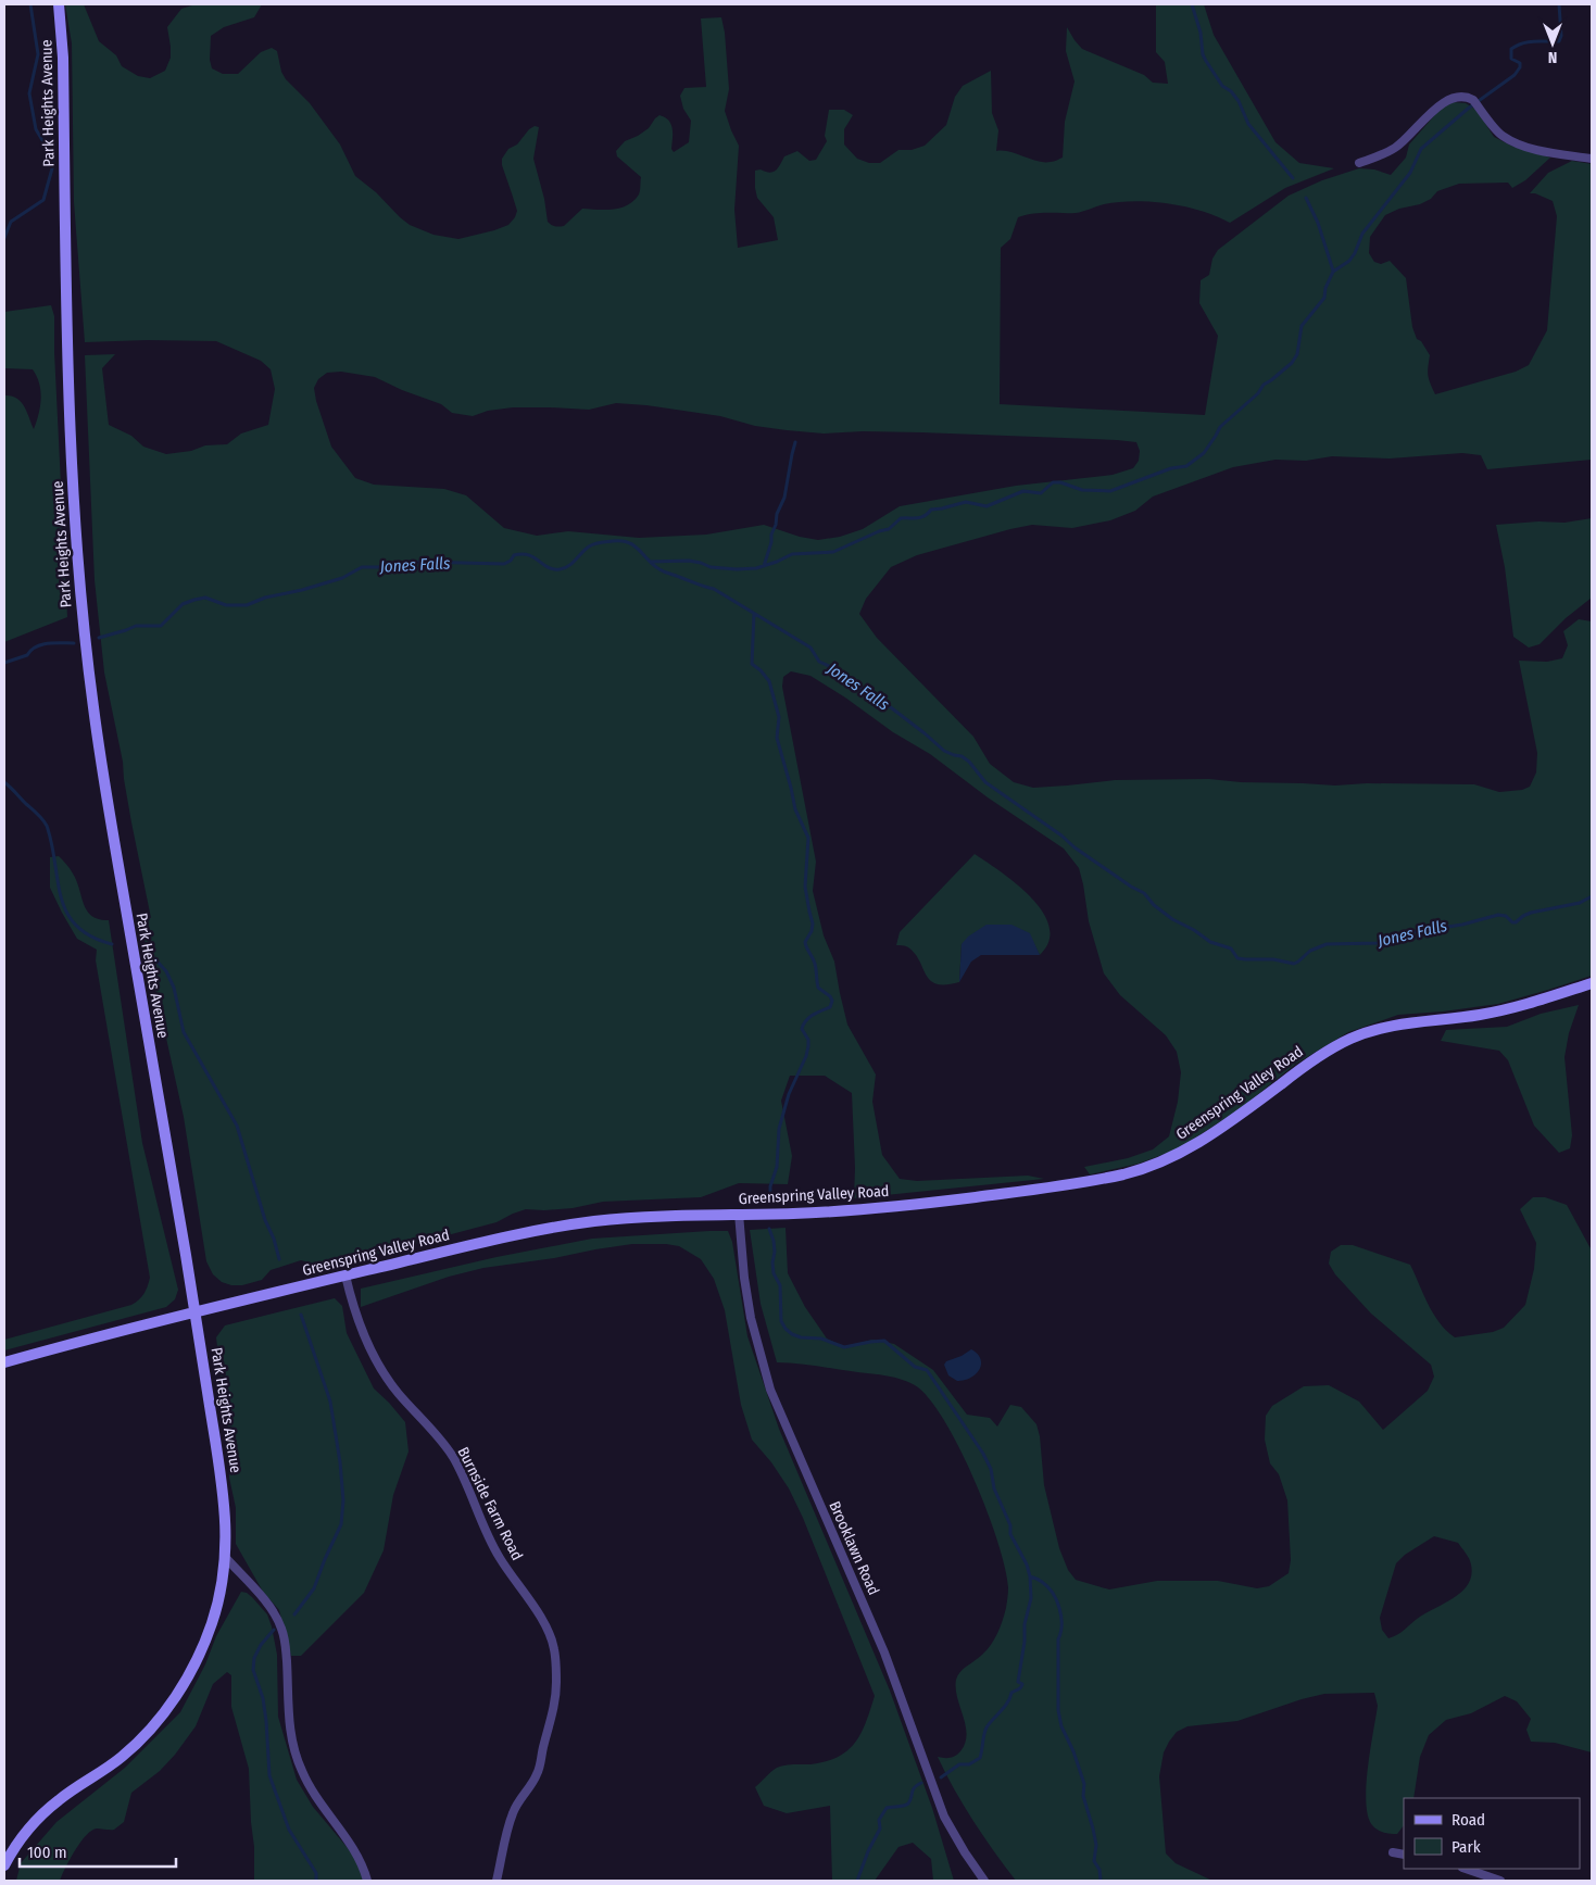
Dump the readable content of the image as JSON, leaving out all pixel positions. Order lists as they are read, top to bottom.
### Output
{
  "streets": {
    "main road": ["Park Heights Avenue", "Greenspring Valley Road"],
    "street": ["Burnside Farm Road", "Brooklawn Road"]
  },
  "crossings": [
    ["Park Heights Avenue", "Greenspring Valley Road"],
    ["Greenspring Valley Road", "Burnside Farm Road"],
    ["Greenspring Valley Road", "Brooklawn Road"]
  ],
  "water": ["Jones Falls"],
  "legend": ["Road", "Park"],
  "scale_bar": "100 m",
  "north": "bottom"
}
